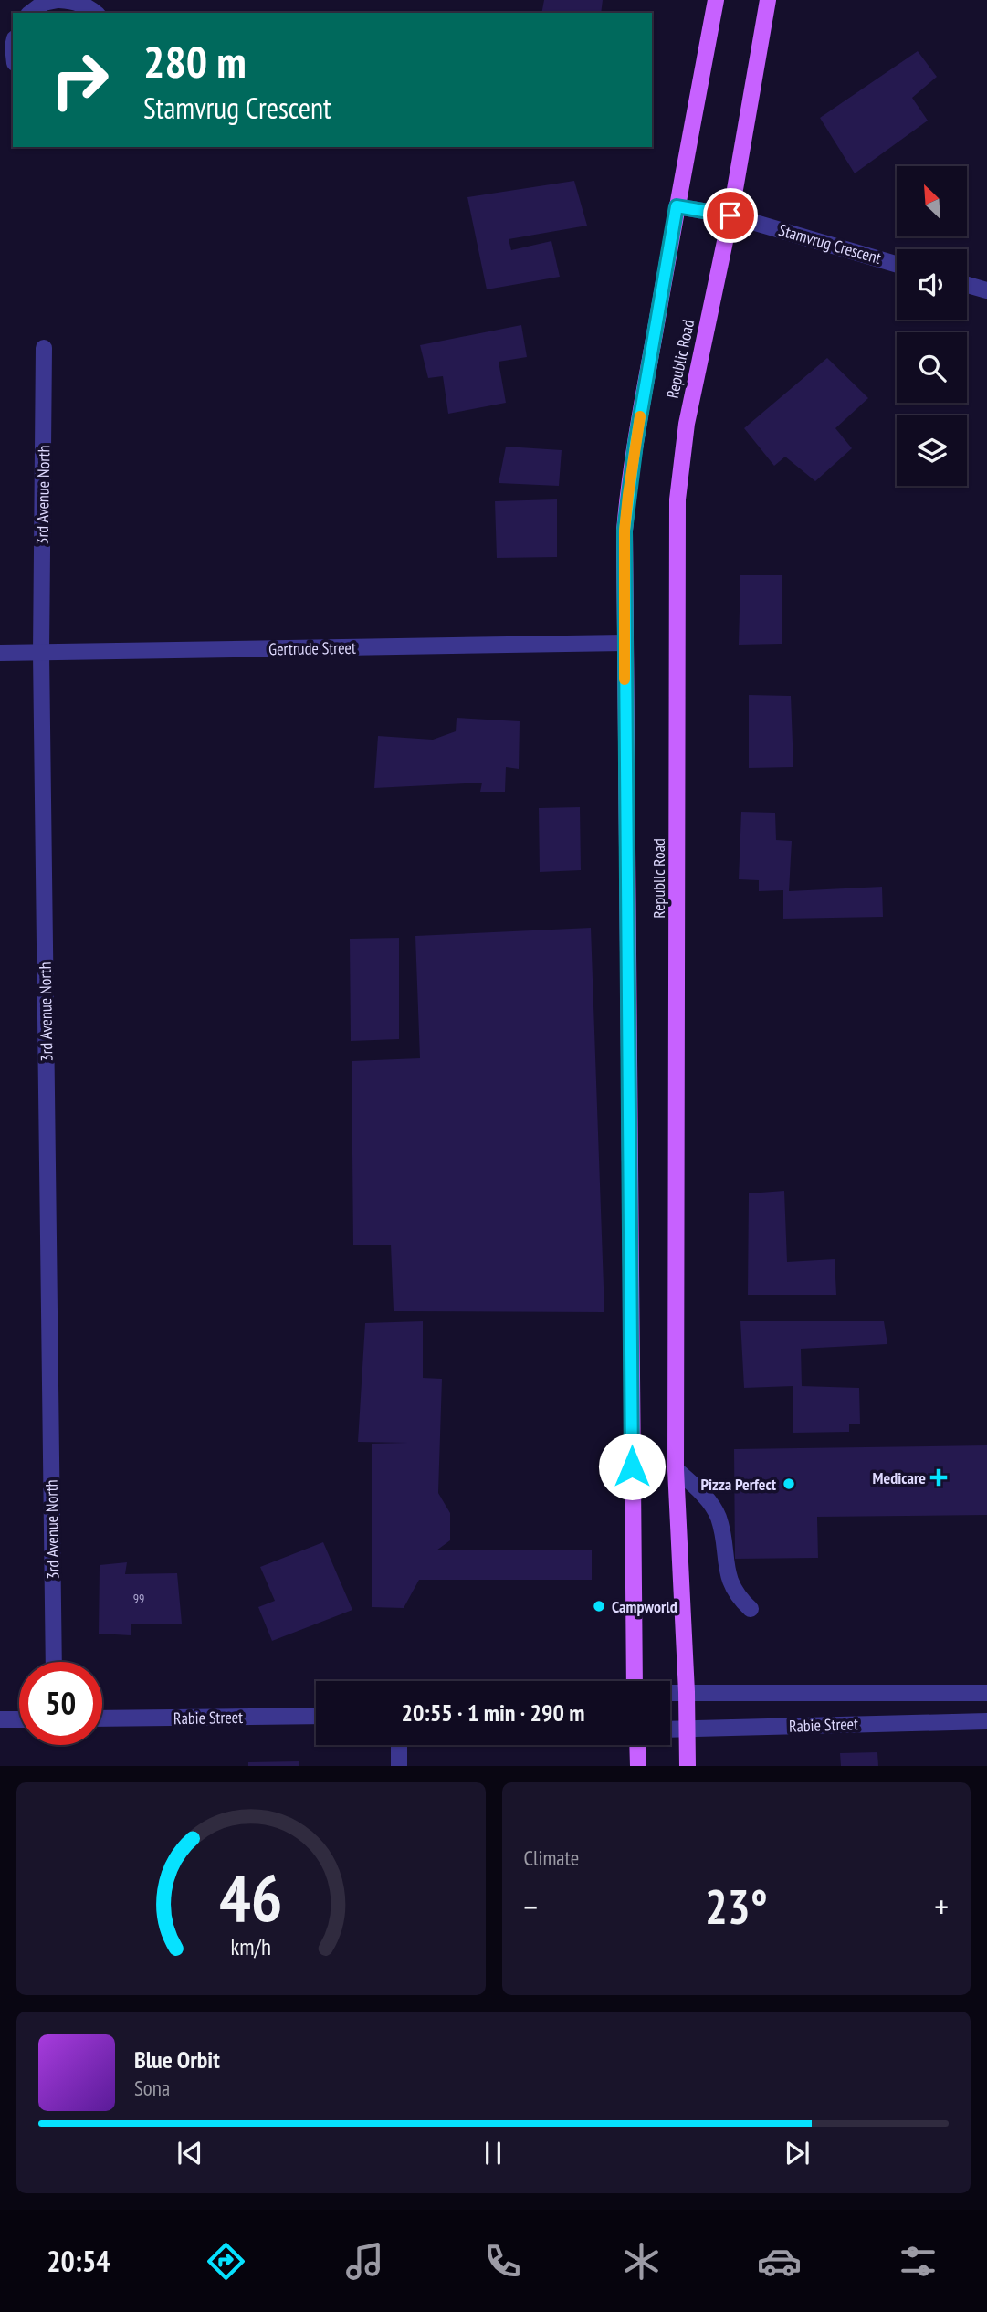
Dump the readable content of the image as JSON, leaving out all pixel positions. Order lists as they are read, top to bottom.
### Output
{
  "streets": {
    "main road": ["Republic Road"],
    "street": [
      "Stamvrug Crescent",
      "3rd Avenue North",
      "Gertrude Street",
      "Rabie Street"
    ]
  },
  "crossings": [
    ["Stamvrug Crescent", "Republic Road"],
    ["Republic Road", "Gertrude Street"],
    ["Republic Road", "Rabie Street"],
    ["3rd Avenue North", "Gertrude Street"]
  ],
  "places": {
    "health": ["Medicare"],
    "other": ["Pizza Perfect", "Campworld"]
  },
  "house_numbers": ["99"],
  "north": "top left",
  "page": {
    "turn": ["280 m", "Stamvrug Crescent"],
    "limit": "50",
    "trip": "20:55 · 1 min · 290 m",
    "tile": "Climate",
    "heat": ["−", "23°", "+"],
    "song": ["Blue Orbit", "Sona"],
    "tabs": "20:54",
    "gauge": ["46", "km/h"]
  }
}
